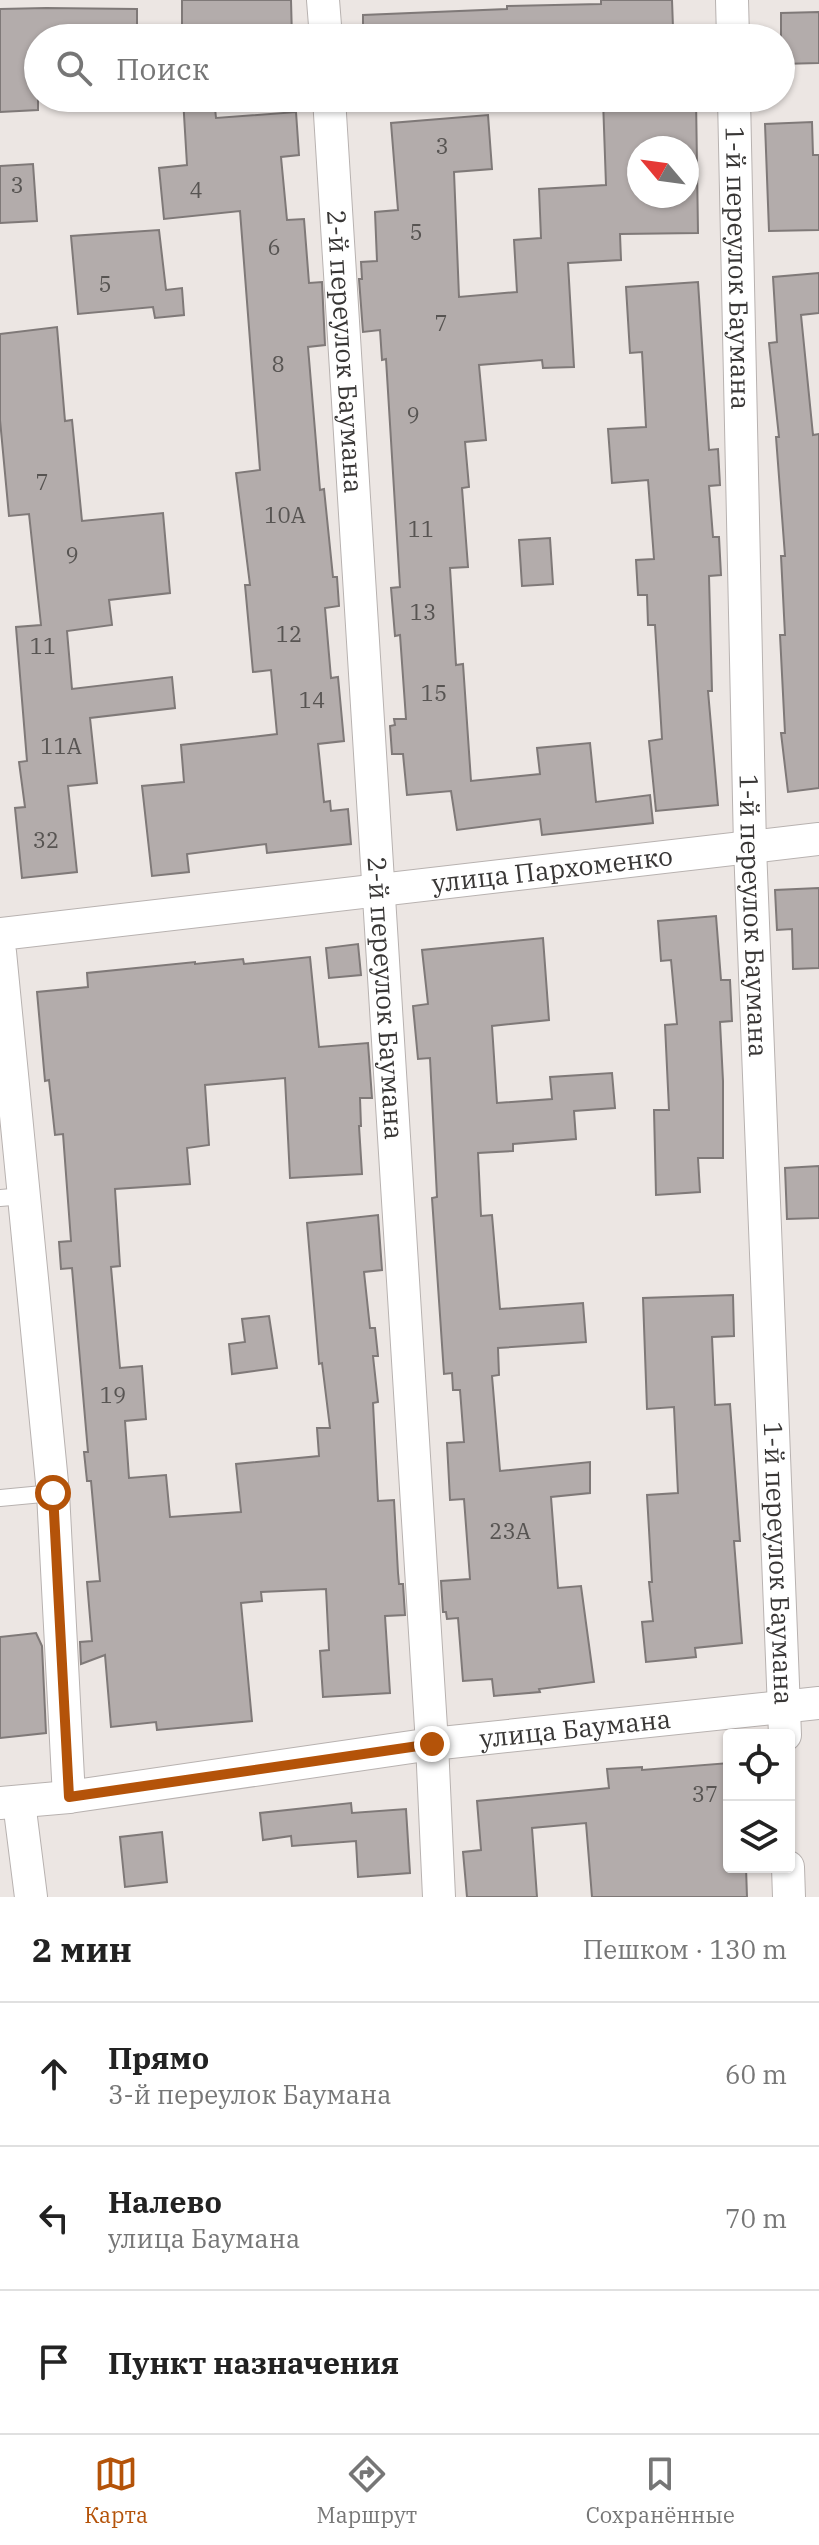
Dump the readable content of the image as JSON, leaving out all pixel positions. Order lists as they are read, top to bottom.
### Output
{
  "streets": {
    "street": [
      "1-й переулок Баумана",
      "2-й переулок Баумана",
      "улица Пархоменко",
      "улица Баумана"
    ]
  },
  "crossings": [
    ["1-й переулок Баумана", "улица Пархоменко"],
    ["1-й переулок Баумана", "улица Баумана"],
    ["2-й переулок Баумана", "улица Пархоменко"],
    ["2-й переулок Баумана", "улица Баумана"]
  ],
  "house_numbers": [
    "3",
    "3",
    "4",
    "5",
    "6",
    "5",
    "7",
    "8",
    "9",
    "7",
    "10А",
    "11",
    "9",
    "13",
    "12",
    "11",
    "15",
    "14",
    "11А",
    "32",
    "19",
    "23А",
    "37"
  ],
  "north": "top left",
  "page": {
    "search": "Поиск",
    "heading": ["2 мин", "Пешком · 130 m"],
    "list": [
      ["Прямо", "3-й переулок Баумана", "60 m"],
      ["Налево", "улица Баумана", "70 m"],
      "Пункт назначения"
    ],
    "nav": ["Карта", "Маршрут", "Сохранённые"]
  }
}
